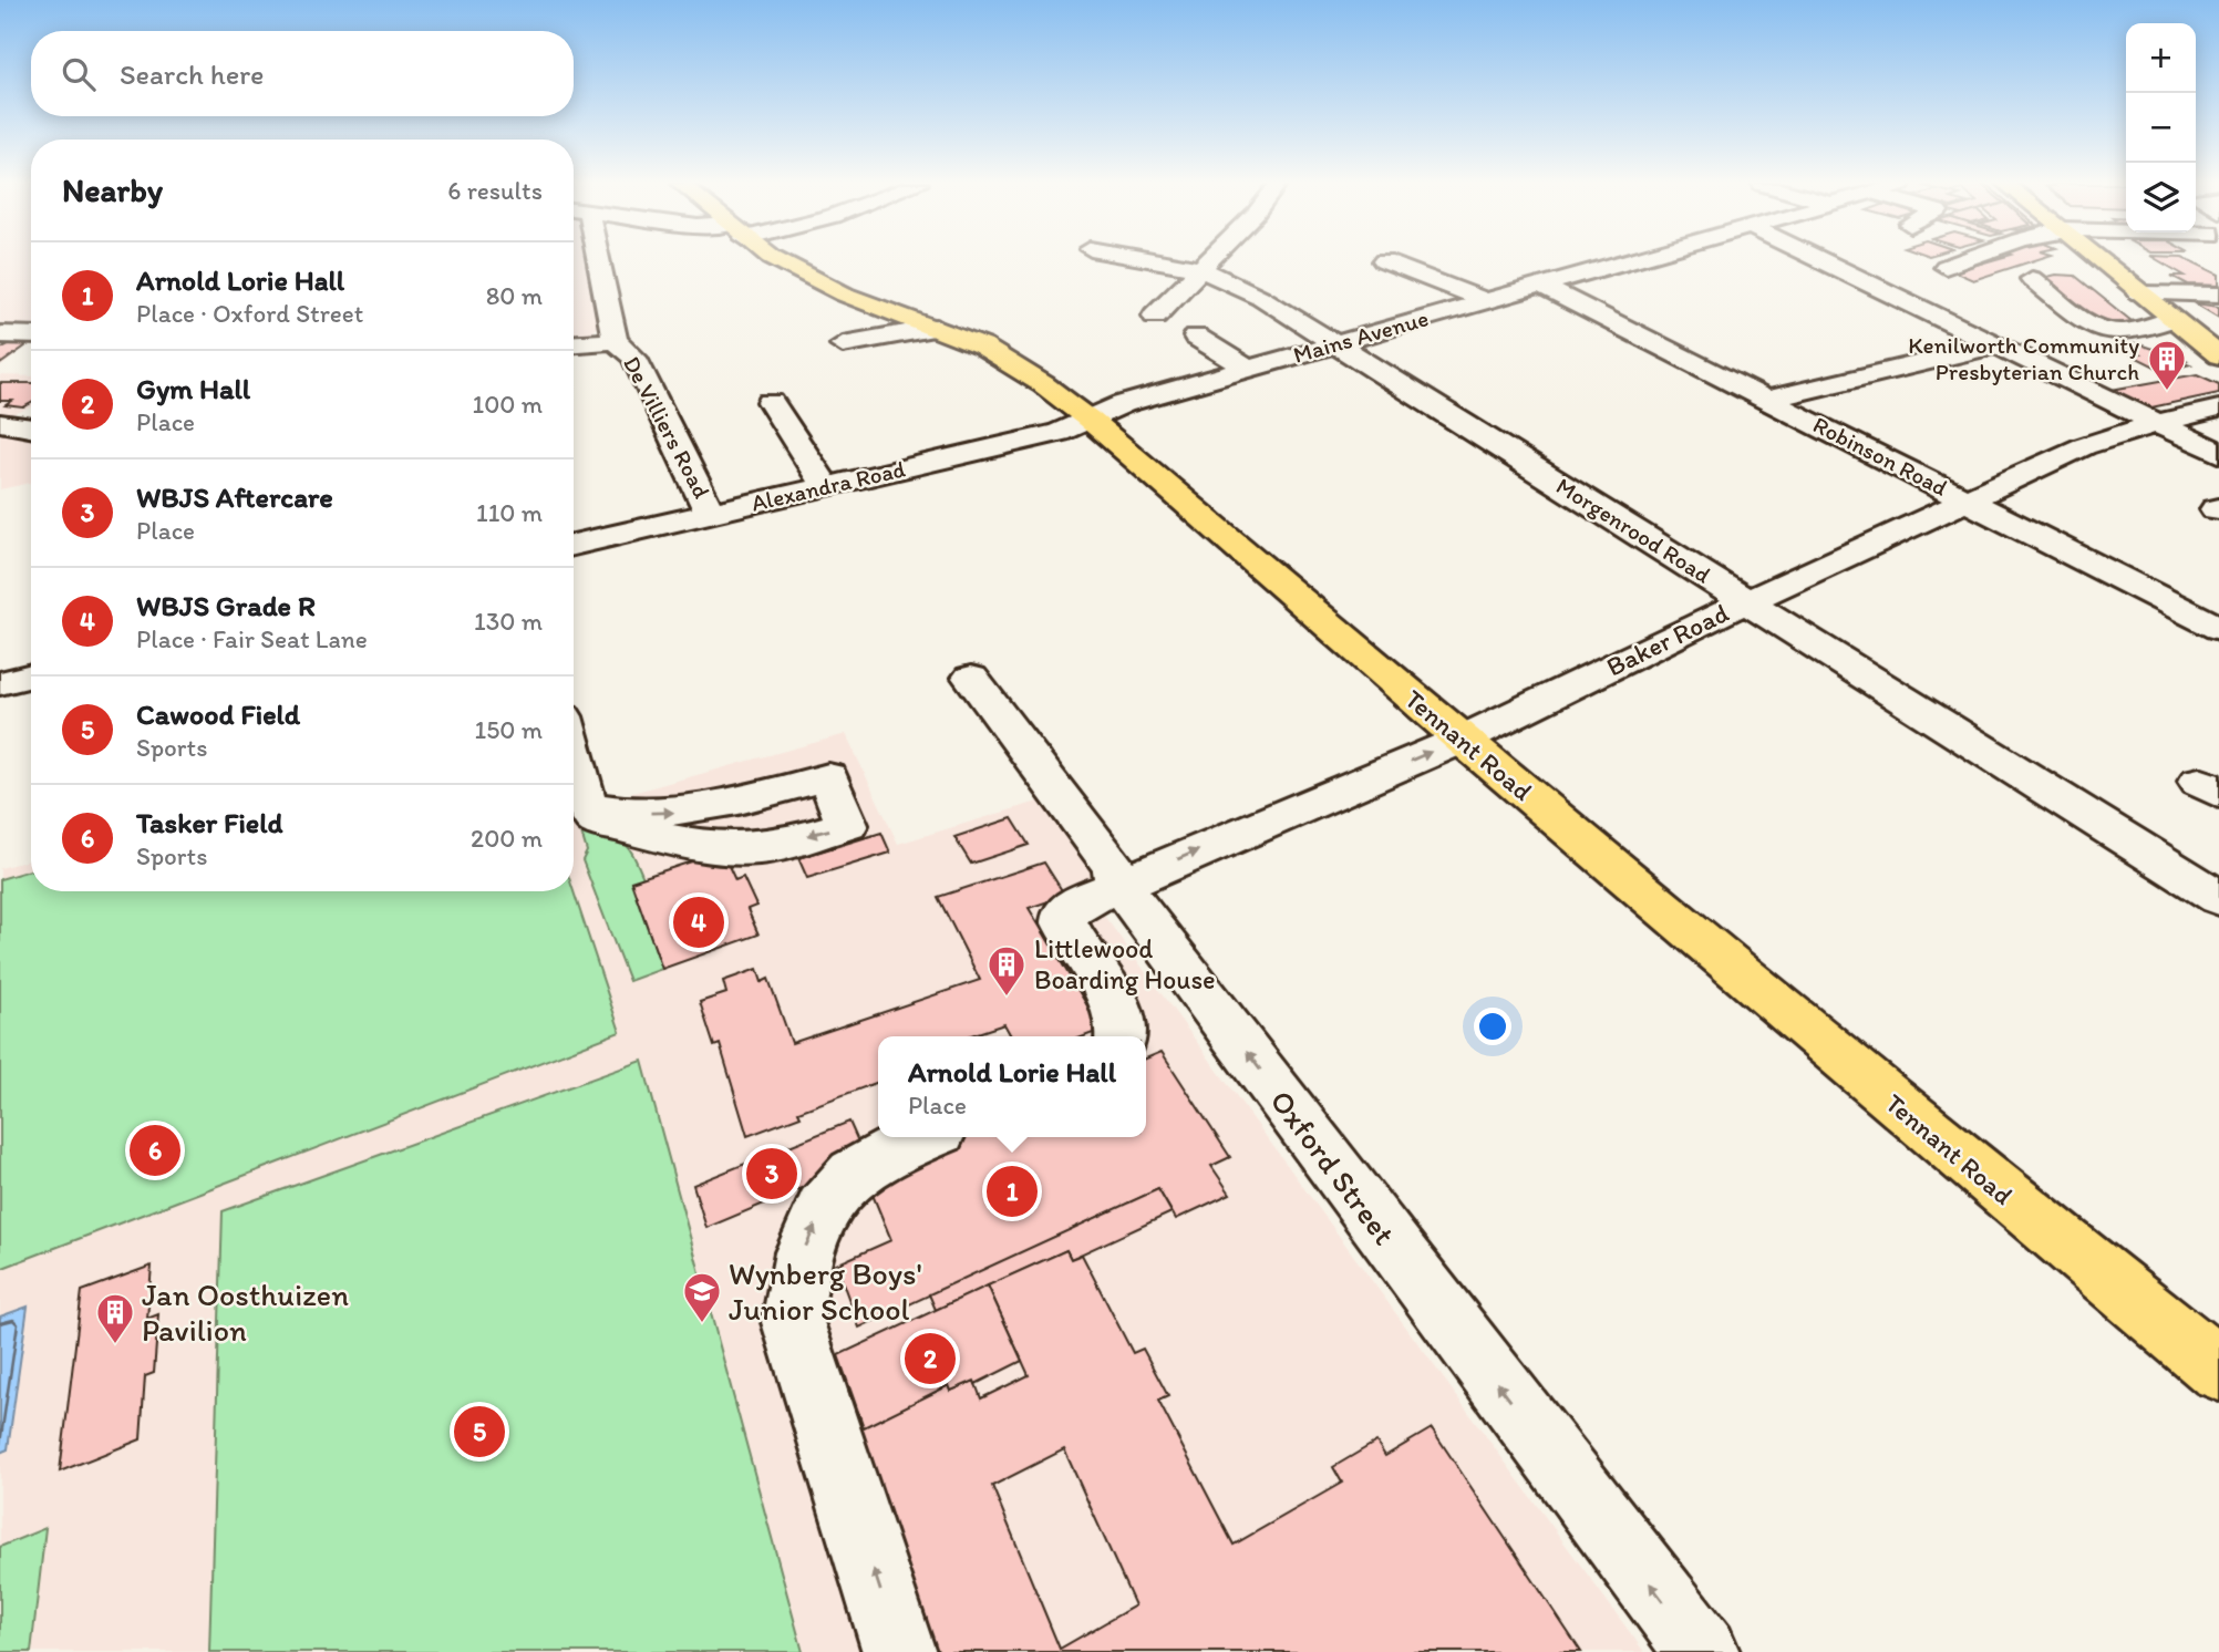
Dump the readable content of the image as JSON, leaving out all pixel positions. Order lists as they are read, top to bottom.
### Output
{
  "streets": {
    "main road": ["Tennant Road"],
    "street": [
      "Mains Avenue",
      "De Villiers Road",
      "Robinson Road",
      "Alexandra Road",
      "Morgenrood Road",
      "Baker Road",
      "Oxford Street"
    ]
  },
  "crossings": [
    ["Mains Avenue", "Robinson Road"],
    ["Mains Avenue", "Alexandra Road"],
    ["Mains Avenue", "Morgenrood Road"],
    ["Mains Avenue", "Tennant Road"],
    ["De Villiers Road", "Alexandra Road"],
    ["Robinson Road", "Baker Road"],
    ["Alexandra Road", "Tennant Road"],
    ["Morgenrood Road", "Baker Road"],
    ["Baker Road", "Tennant Road"],
    ["Baker Road", "Oxford Street"]
  ],
  "one_way": ["Oxford Street"],
  "places": {
    "building": ["Kenilworth Community Presbyterian Church", "Littlewood Boarding House", "Jan Oosthuizen Pavilion"],
    "school or university": ["Wynberg Boys' Junior School"]
  },
  "page": {
    "map_buttons": ["+", "−"],
    "search": "Search here",
    "heading": ["Nearby", "6 results"],
    "list": [
      {
        "mark": "1",
        "name": "Arnold Lorie Hall",
        "note": "Place · Oxford Street",
        "value": "80 m"
      },
      {
        "mark": "2",
        "name": "Gym Hall",
        "note": "Place",
        "value": "100 m"
      },
      {
        "mark": "3",
        "name": "WBJS Aftercare",
        "note": "Place",
        "value": "110 m"
      },
      {
        "mark": "4",
        "name": "WBJS Grade R",
        "note": "Place · Fair Seat Lane",
        "value": "130 m"
      },
      {
        "mark": "5",
        "name": "Cawood Field",
        "note": "Sports",
        "value": "150 m"
      },
      {
        "mark": "6",
        "name": "Tasker Field",
        "note": "Sports",
        "value": "200 m"
      }
    ],
    "pins": [
      "4",
      "6",
      "3",
      "1",
      "2",
      "5"
    ],
    "popup": ["Arnold Lorie Hall", "Place"]
  }
}
